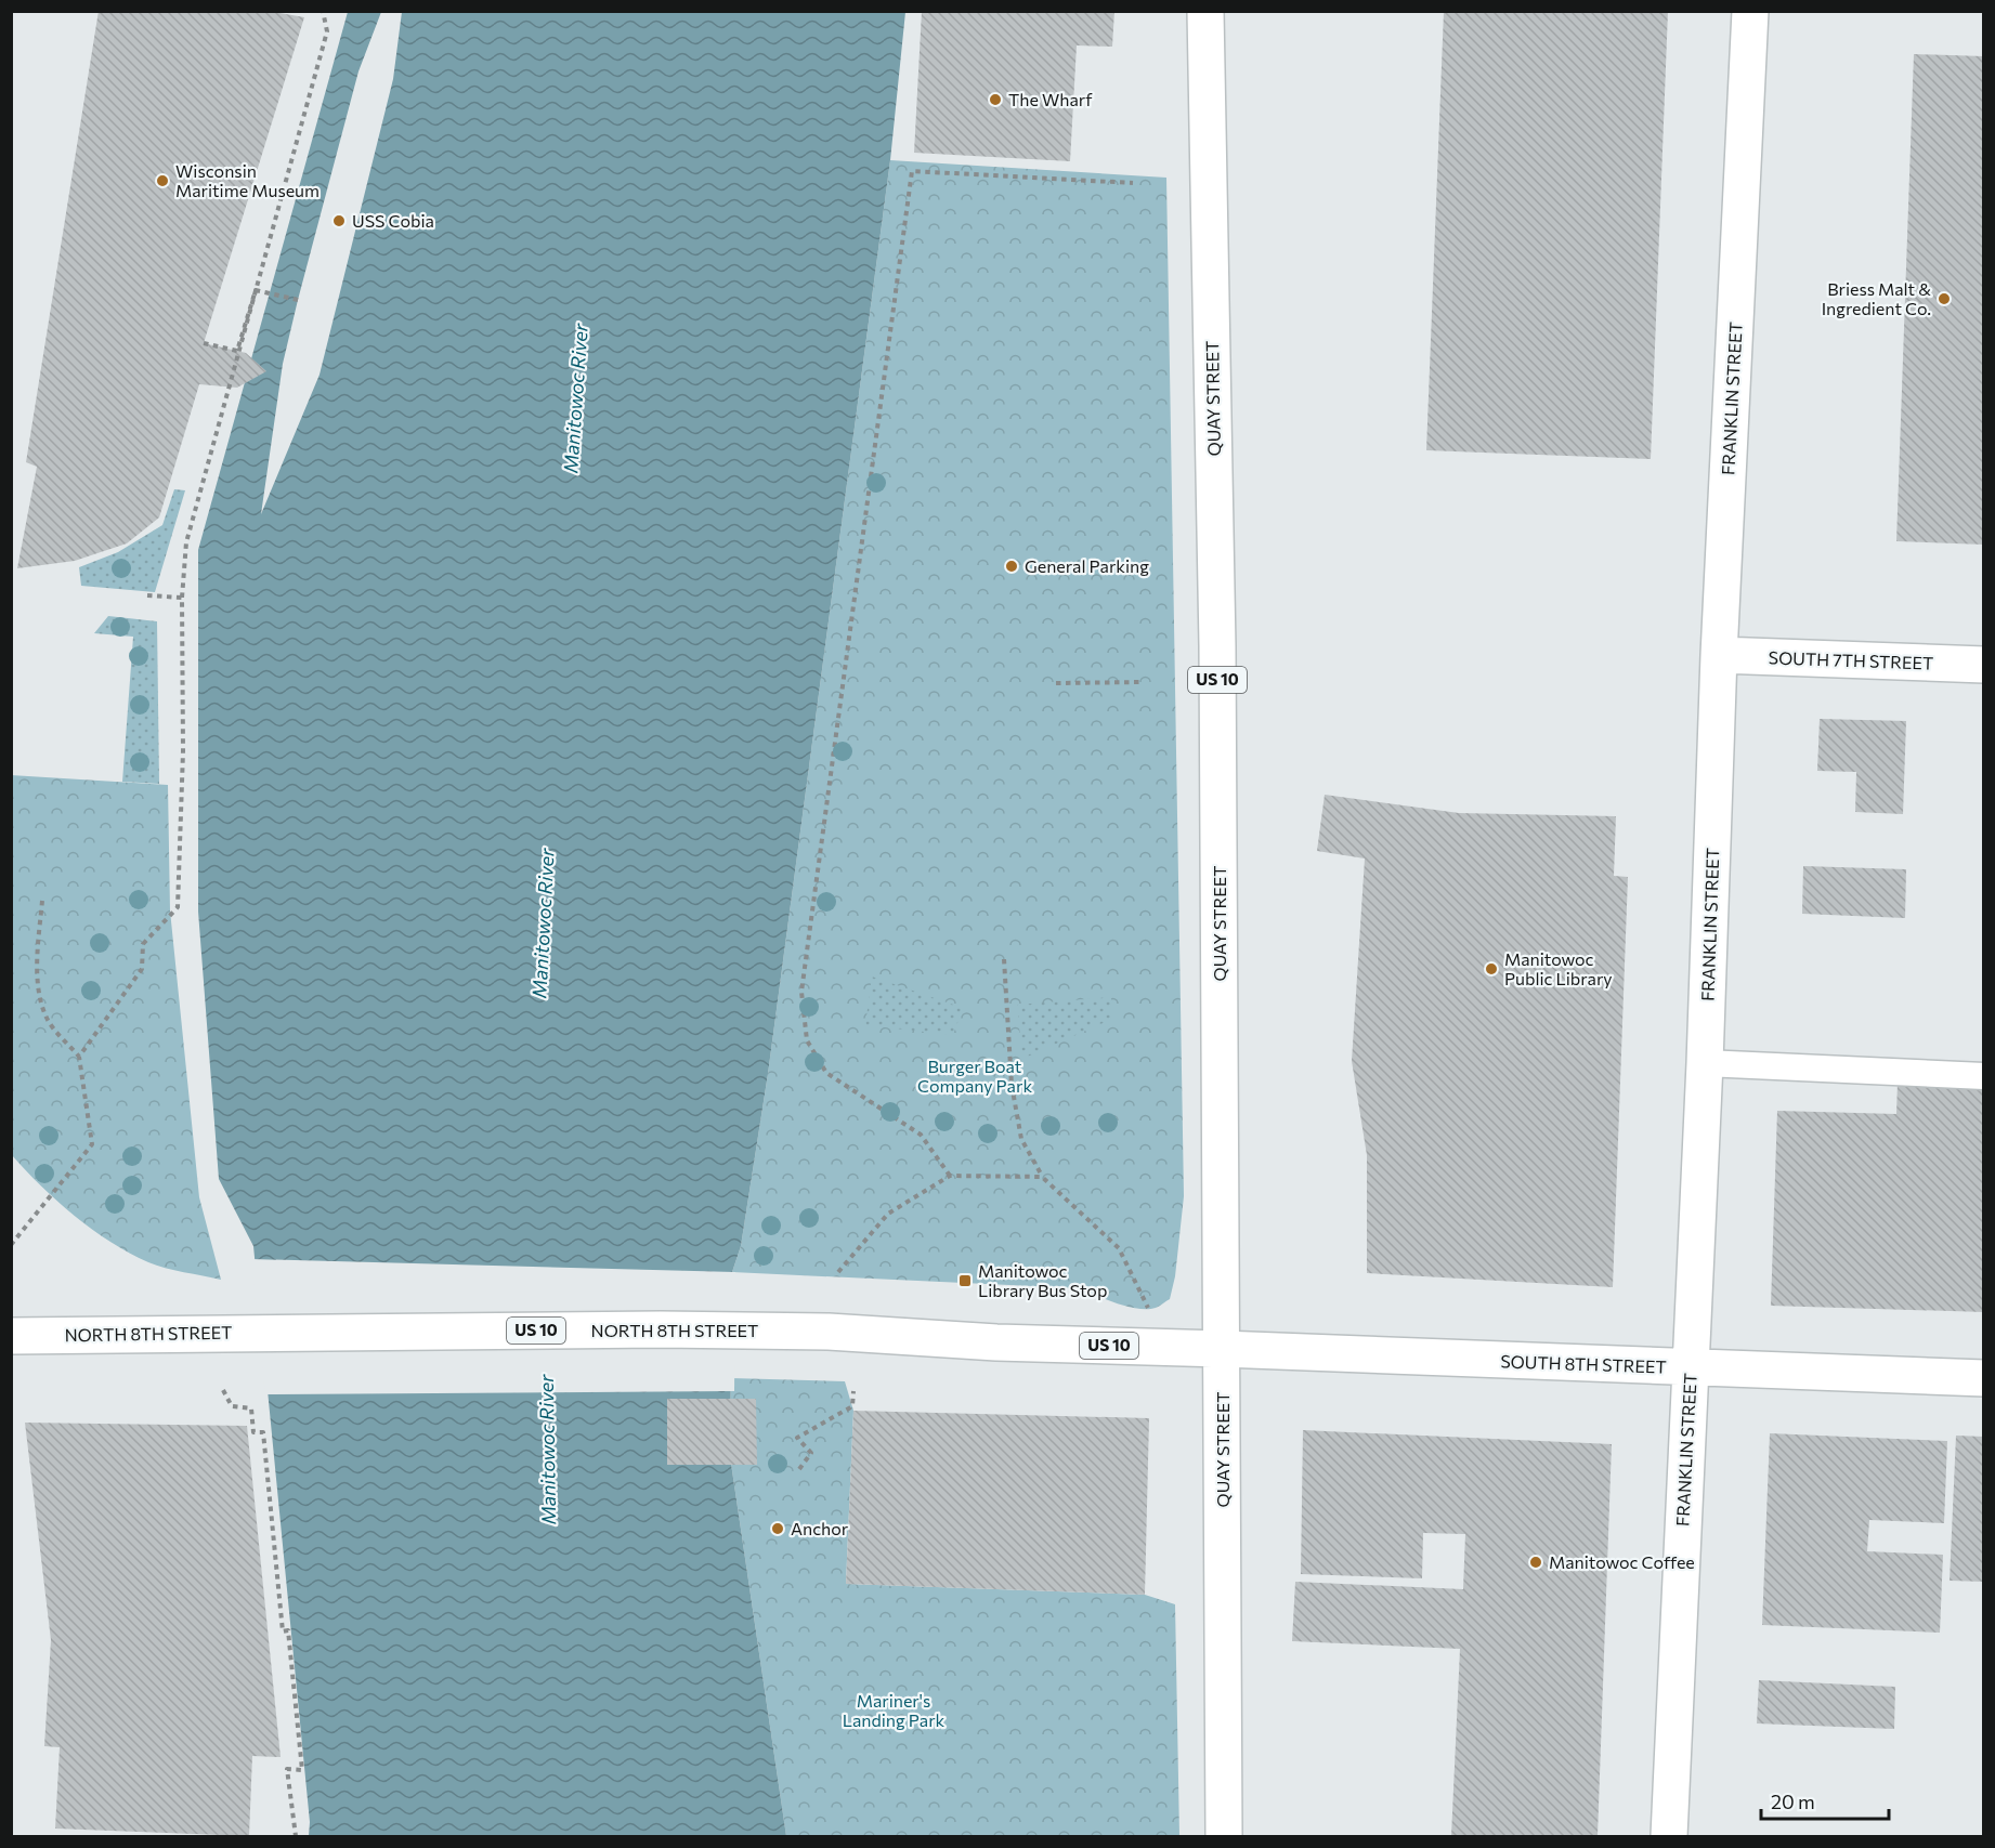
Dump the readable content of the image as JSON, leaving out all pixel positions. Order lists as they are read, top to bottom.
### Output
{
  "streets": {
    "main road": [
      "QUAY STREET",
      "FRANKLIN STREET",
      "SOUTH 7TH STREET",
      "US 10",
      "NORTH 8TH STREET",
      "SOUTH 8TH STREET"
    ]
  },
  "crossings": [
    ["QUAY STREET", "NORTH 8TH STREET"],
    ["QUAY STREET", "SOUTH 8TH STREET"],
    ["FRANKLIN STREET", "SOUTH 7TH STREET"],
    ["FRANKLIN STREET", "SOUTH 8TH STREET"],
    ["NORTH 8TH STREET", "SOUTH 8TH STREET"]
  ],
  "water": ["Manitowoc River"],
  "parks": ["Burger Boat Company Park", "Mariner's Landing Park"],
  "places": {
    "other": [
      "The Wharf",
      "Wisconsin Maritime Museum",
      "USS Cobia",
      "Briess Malt & Ingredient Co.",
      "General Parking",
      "Manitowoc Public Library",
      "Anchor",
      "Manitowoc Coffee"
    ],
    "transit": ["Manitowoc Library Bus Stop"]
  },
  "scale_bar": "20 m"
}
